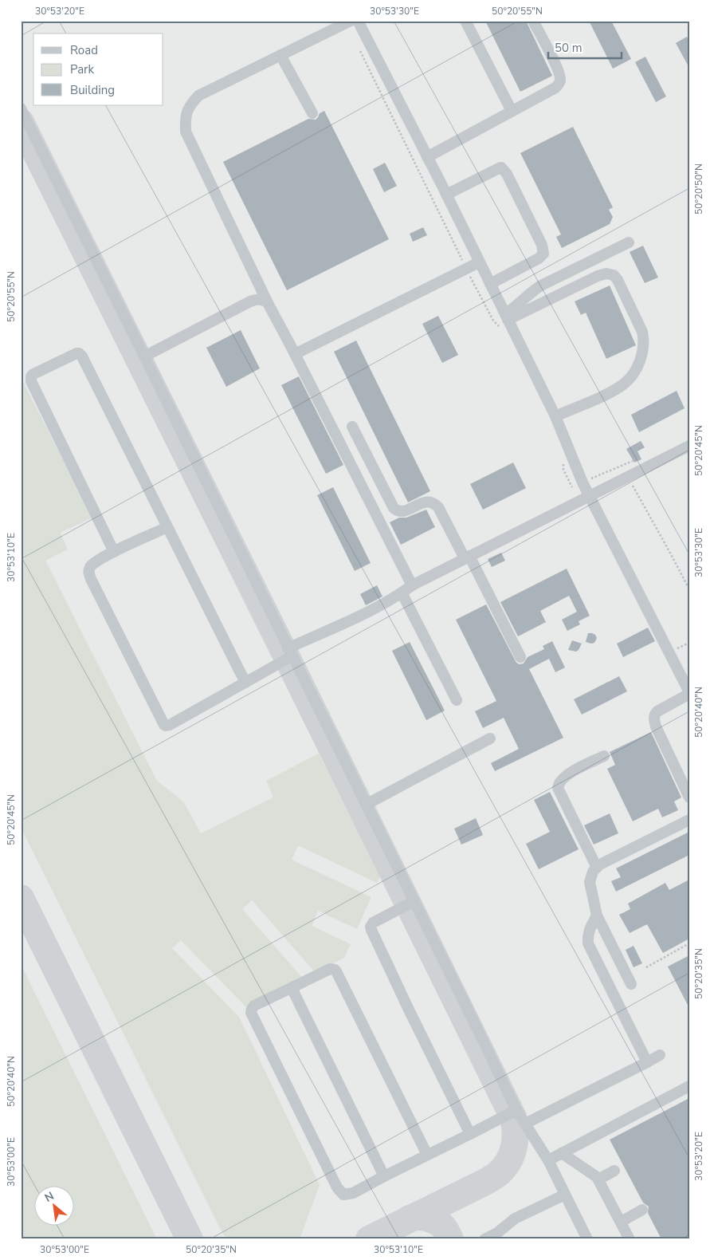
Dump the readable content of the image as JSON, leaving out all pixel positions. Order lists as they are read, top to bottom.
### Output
{
  "legend": ["Road", "Park", "Building"],
  "scale_bar": "50 m",
  "north": "top left",
  "coordinates": [
    "30°53'20\"E",
    "30°53'30\"E",
    "50°20'55\"N",
    "50°20'50\"N",
    "50°20'45\"N",
    "30°53'10\"E",
    "50°20'40\"N",
    "50°20'35\"N",
    "30°53'00\"E"
  ]
}
